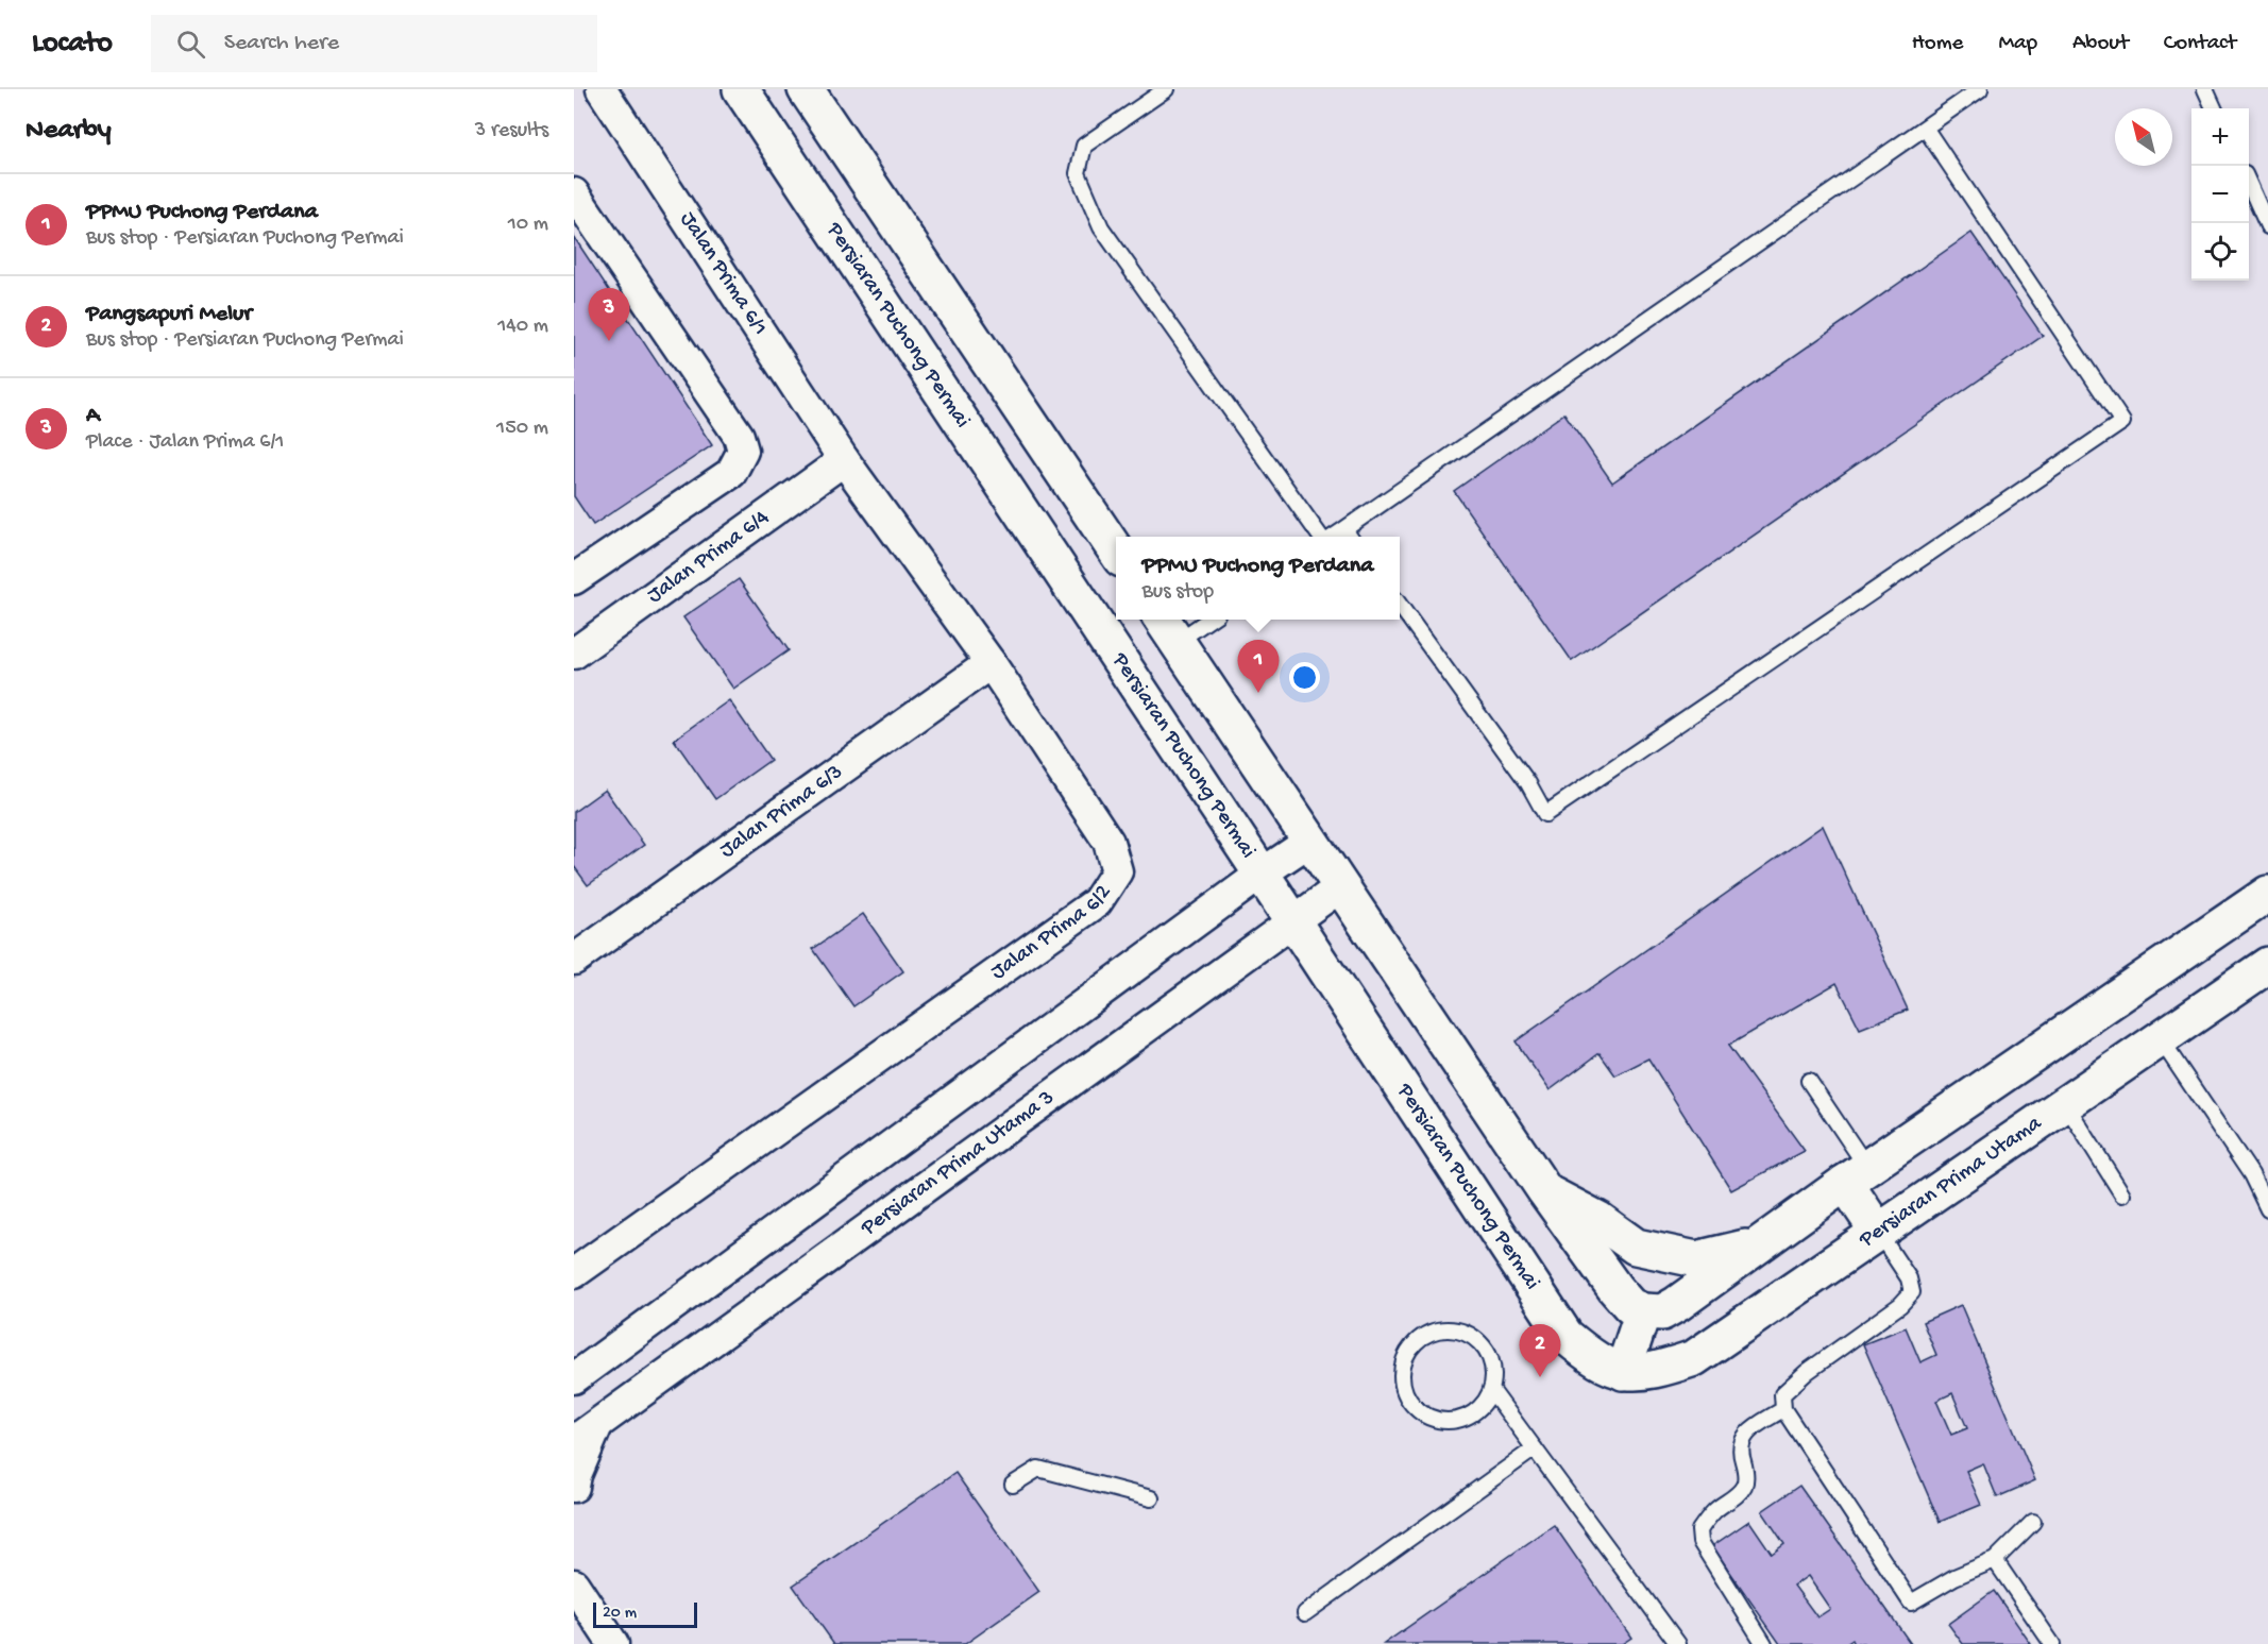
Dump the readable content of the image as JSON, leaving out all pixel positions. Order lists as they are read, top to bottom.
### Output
{
  "streets": {
    "main road": ["Persiaran Puchong Permai", "Persiaran Prima Utama"],
    "street": [
      "Jalan Prima 6/1",
      "Jalan Prima 6/4",
      "Jalan Prima 6/3",
      "Jalan Prima 6/2",
      "Persiaran Prima Utama 3"
    ]
  },
  "crossings": [
    ["Jalan Prima 6/1", "Jalan Prima 6/4"],
    ["Jalan Prima 6/1", "Jalan Prima 6/2"],
    ["Persiaran Puchong Permai", "Persiaran Prima Utama 3"],
    ["Persiaran Puchong Permai", "Persiaran Prima Utama"],
    ["Jalan Prima 6/4", "Jalan Prima 6/2"],
    ["Jalan Prima 6/3", "Jalan Prima 6/2"]
  ],
  "scale_bar": "20 m",
  "north": "top left",
  "page": {
    "header": "Locato",
    "search": "Search here",
    "nav": [
      "Home",
      "Map",
      "About",
      "Contact"
    ],
    "heading": ["Nearby", "3 results"],
    "map_buttons": ["+", "−"],
    "list": [
      {
        "mark": "1",
        "name": "PPMU Puchong Perdana",
        "note": "Bus stop · Persiaran Puchong Permai",
        "value": "10 m"
      },
      {
        "mark": "2",
        "name": "Pangsapuri Melur",
        "note": "Bus stop · Persiaran Puchong Permai",
        "value": "140 m"
      },
      {
        "mark": "3",
        "name": "A",
        "note": "Place · Jalan Prima 6/1",
        "value": "150 m"
      }
    ],
    "pins": ["3", "1", "2"],
    "popup": ["PPMU Puchong Perdana", "Bus stop"],
    "scale": "20 m"
  }
}
